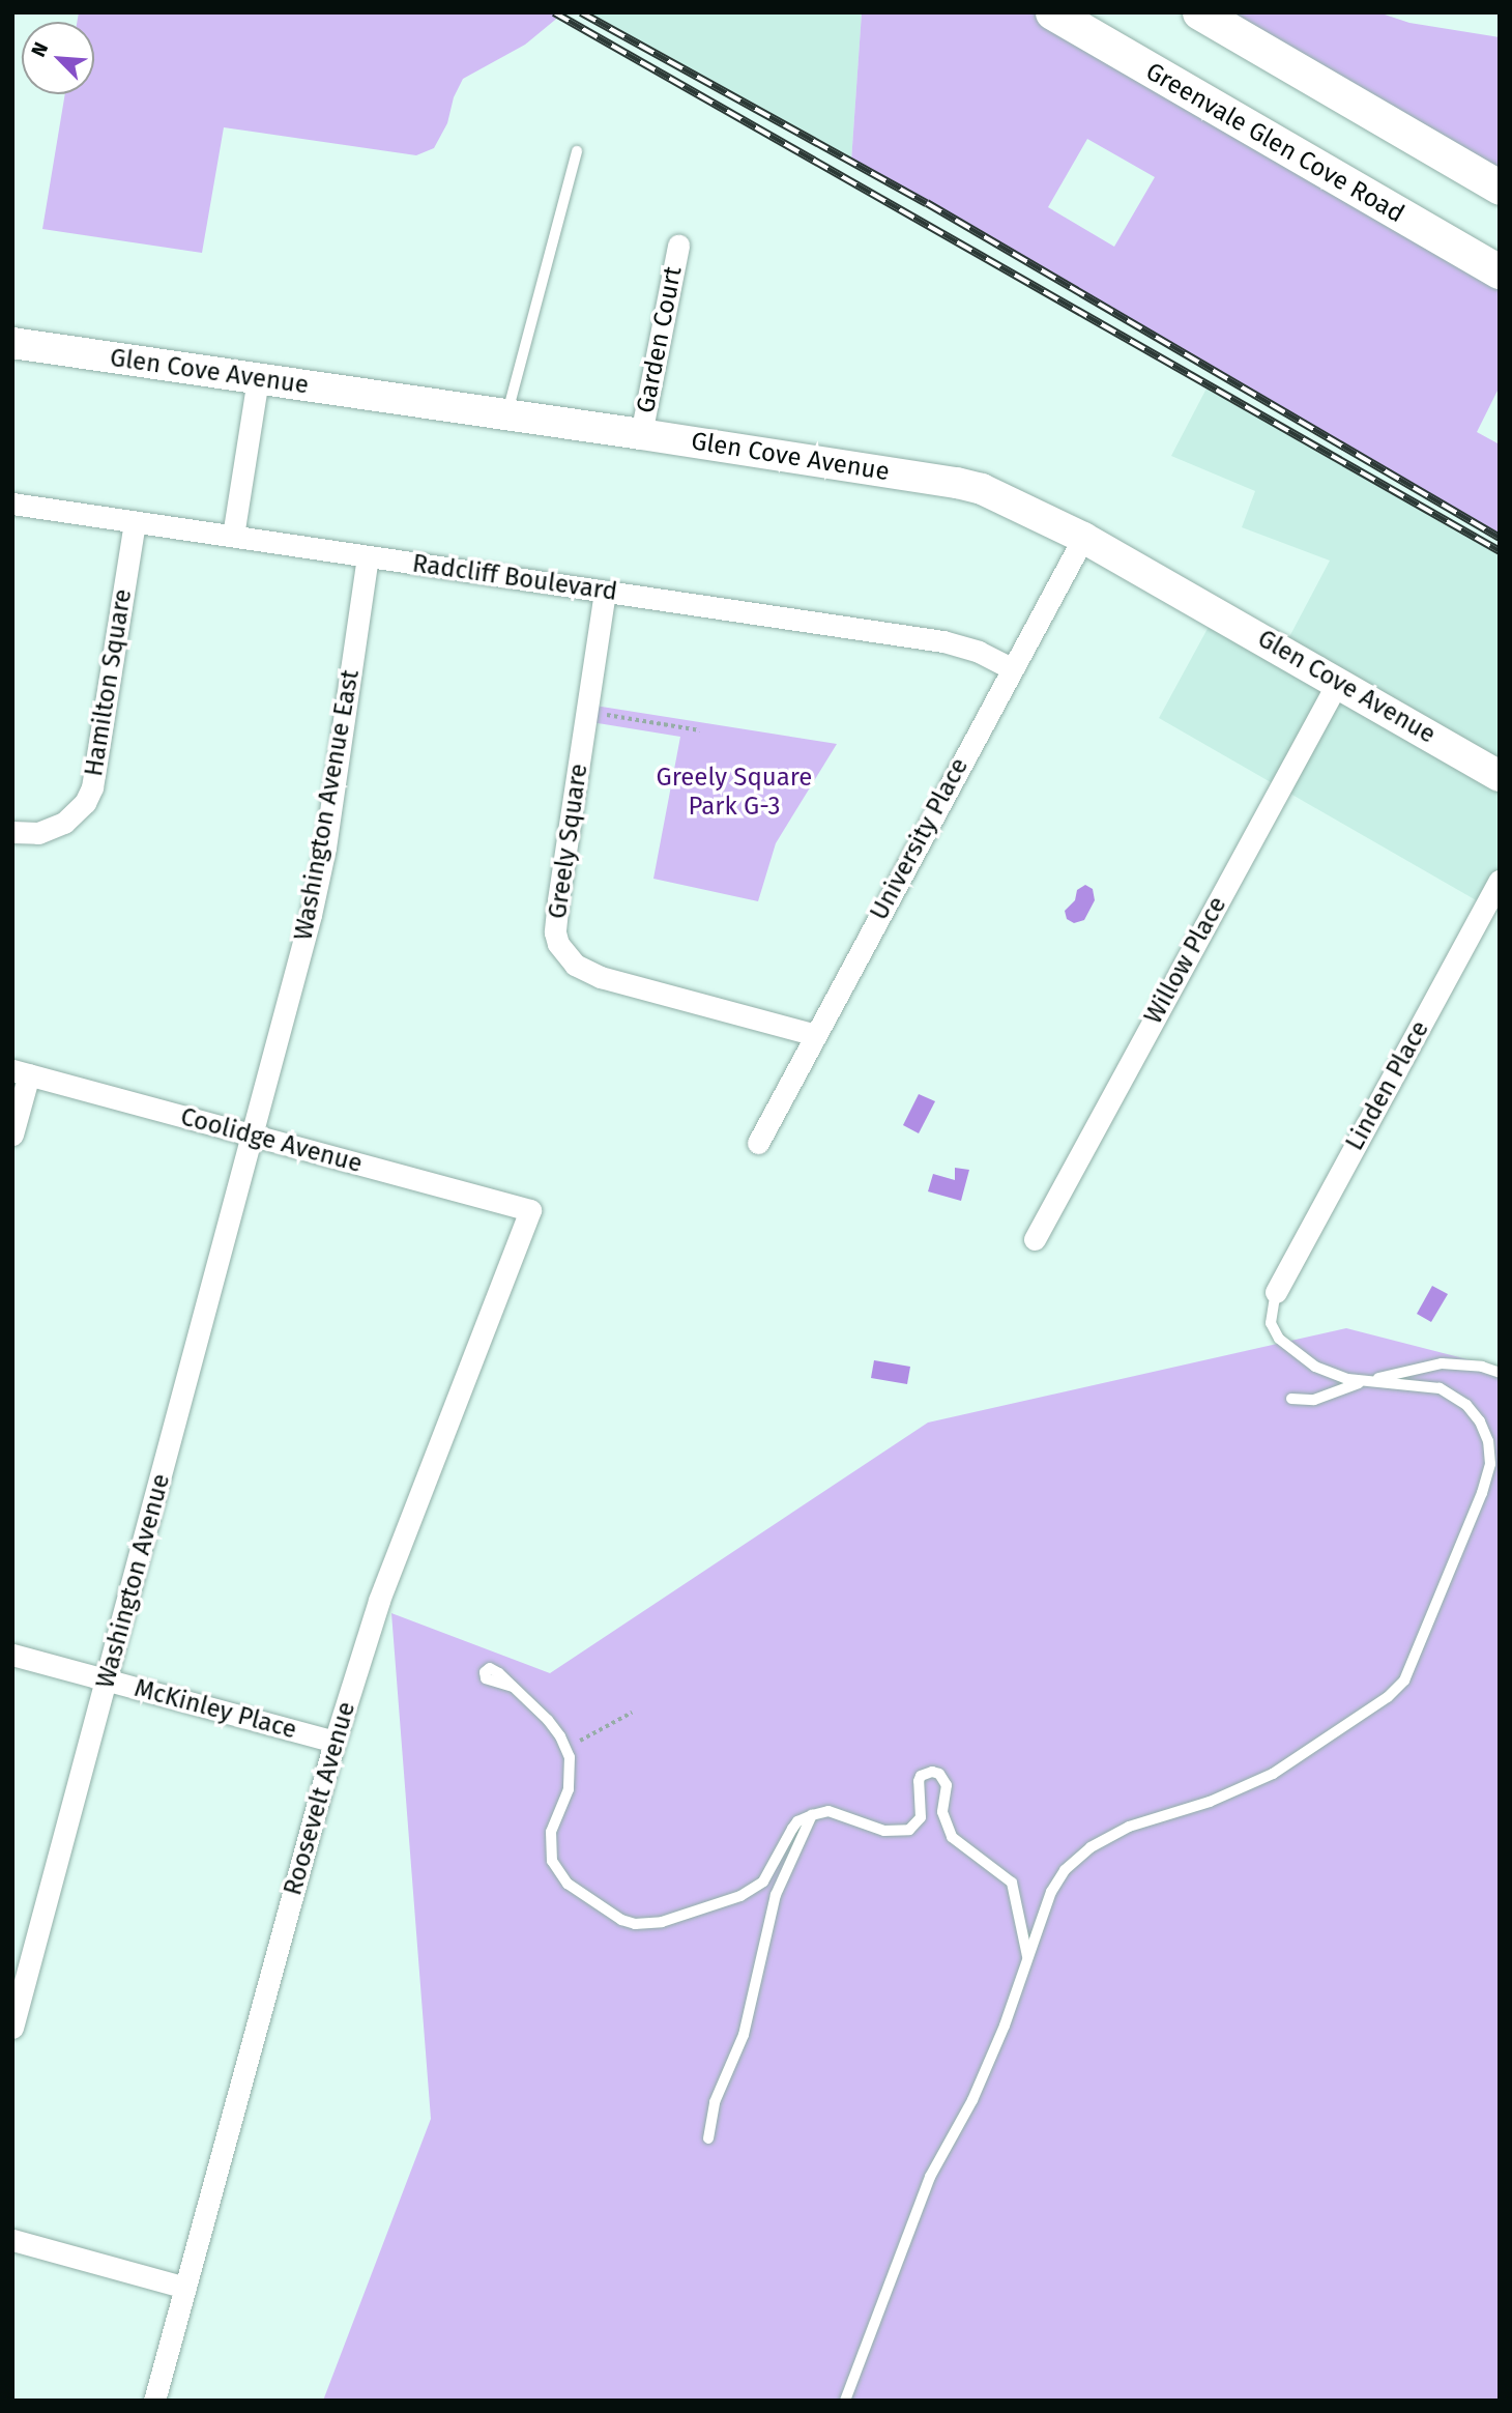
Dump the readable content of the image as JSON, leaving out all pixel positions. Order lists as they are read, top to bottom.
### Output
{
  "streets": {
    "main road": ["Greenvale Glen Cove Road", "Glen Cove Avenue"],
    "street": [
      "Garden Court",
      "Radcliff Boulevard",
      "Hamilton Square",
      "Washington Avenue East",
      "University Place",
      "Greely Square",
      "Willow Place",
      "Linden Place",
      "Coolidge Avenue",
      "Washington Avenue",
      "McKinley Place",
      "Roosevelt Avenue"
    ]
  },
  "crossings": [
    ["Garden Court", "Glen Cove Avenue"],
    ["Glen Cove Avenue", "University Place"],
    ["Glen Cove Avenue", "Willow Place"],
    ["Radcliff Boulevard", "Hamilton Square"],
    ["Radcliff Boulevard", "Washington Avenue East"],
    ["Radcliff Boulevard", "University Place"],
    ["Radcliff Boulevard", "Greely Square"],
    ["Washington Avenue East", "Coolidge Avenue"],
    ["Washington Avenue East", "Washington Avenue"],
    ["University Place", "Greely Square"],
    ["Coolidge Avenue", "Washington Avenue"],
    ["Coolidge Avenue", "Roosevelt Avenue"],
    ["Washington Avenue", "McKinley Place"],
    ["McKinley Place", "Roosevelt Avenue"]
  ],
  "parks": ["Greely Square Park G-3"],
  "north": "top left"
}
